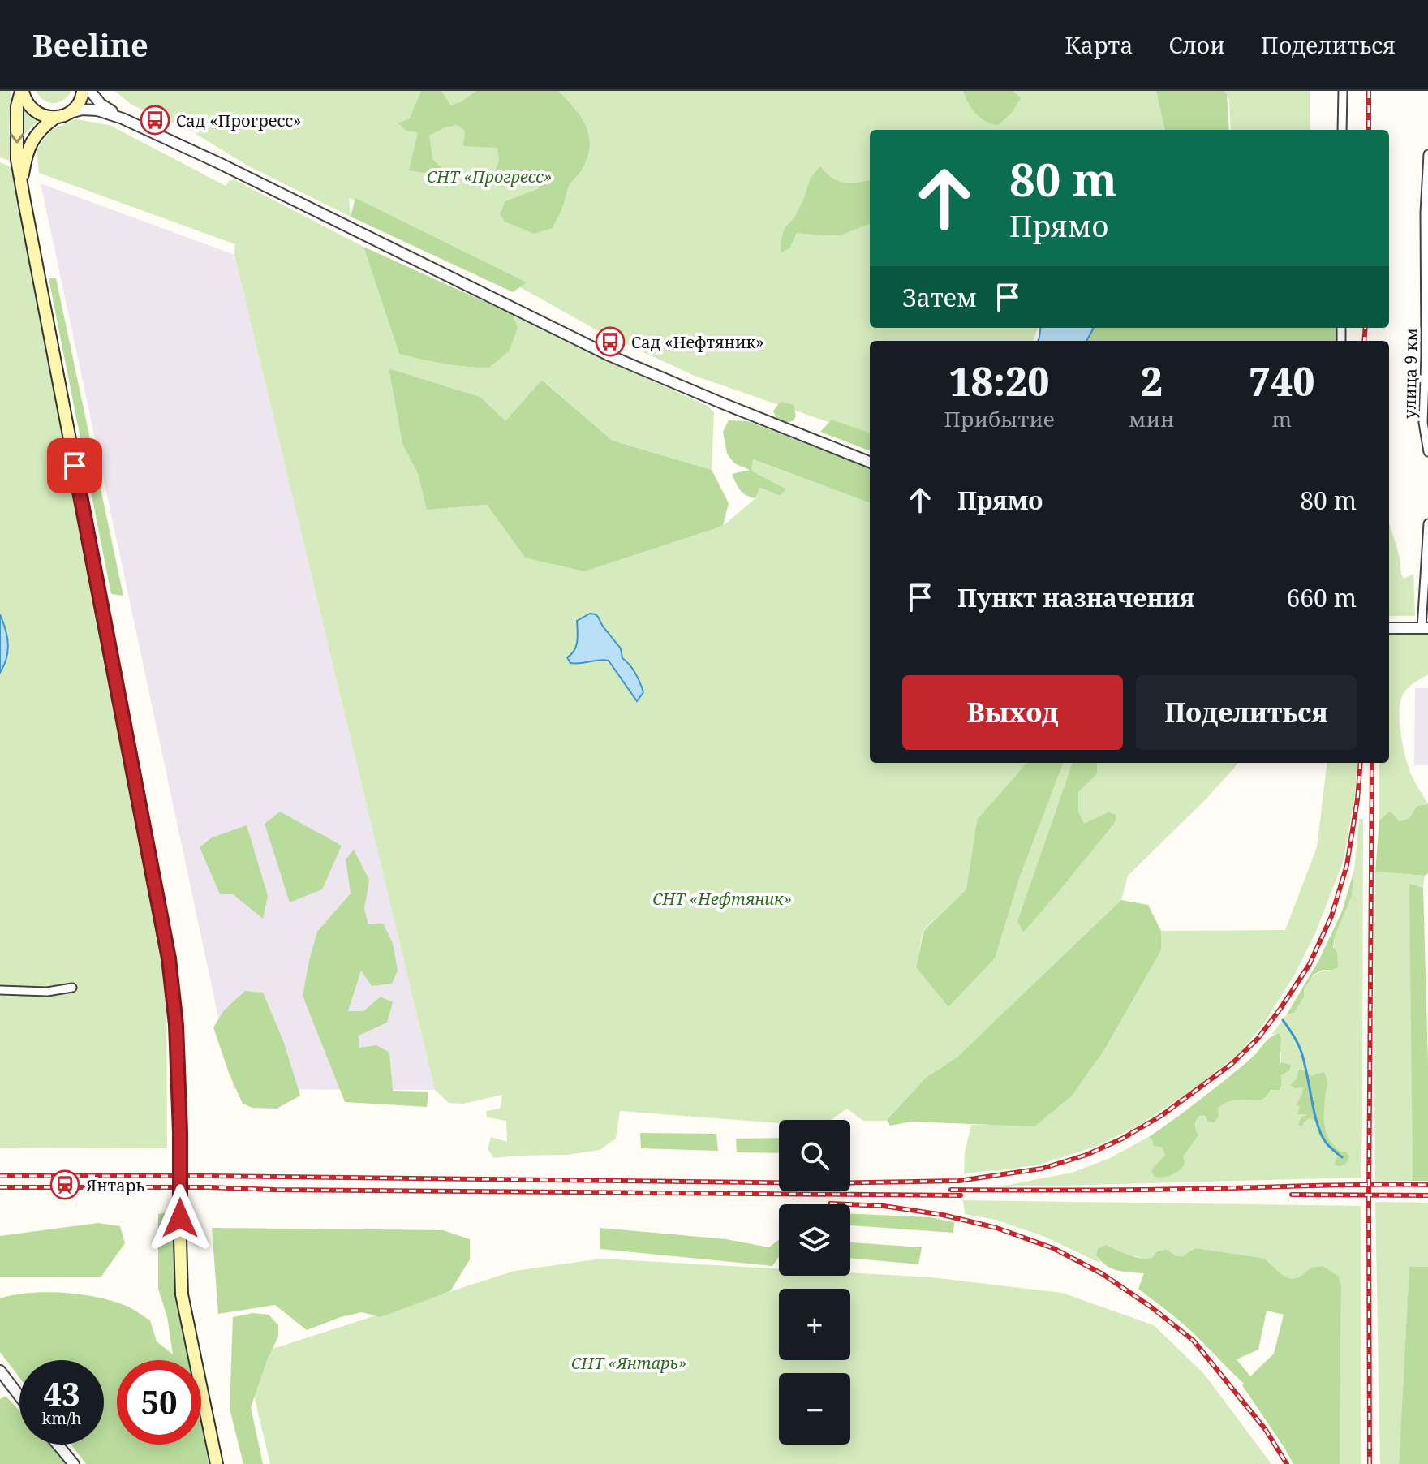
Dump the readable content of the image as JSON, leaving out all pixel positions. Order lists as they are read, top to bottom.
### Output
{
  "streets": {
    "street": ["улица 9 км"]
  },
  "parks": ["СНТ «Прогресс»", "СНТ «Нефтяник»", "СНТ «Янтарь»"],
  "places": {
    "bus stop": ["Сад «Прогресс»", "Сад «Нефтяник»"],
    "station": ["Янтарь"]
  },
  "page": {
    "header": "Beeline",
    "nav": ["Карта", "Слои", "Поделиться"],
    "turn": ["80 m", "Прямо"],
    "then": "Затем",
    "eta": [
      "18:20",
      "Прибытие",
      "2",
      "мин",
      "740",
      "m"
    ],
    "list": [
      {
        "name": "Прямо",
        "value": "80 m"
      },
      {
        "name": "Пункт назначения",
        "value": "660 m"
      }
    ],
    "buttons": ["Выход", "Поделиться"],
    "map_buttons": ["+", "−"],
    "speed": "43 km/h",
    "limit": "50"
  }
}
